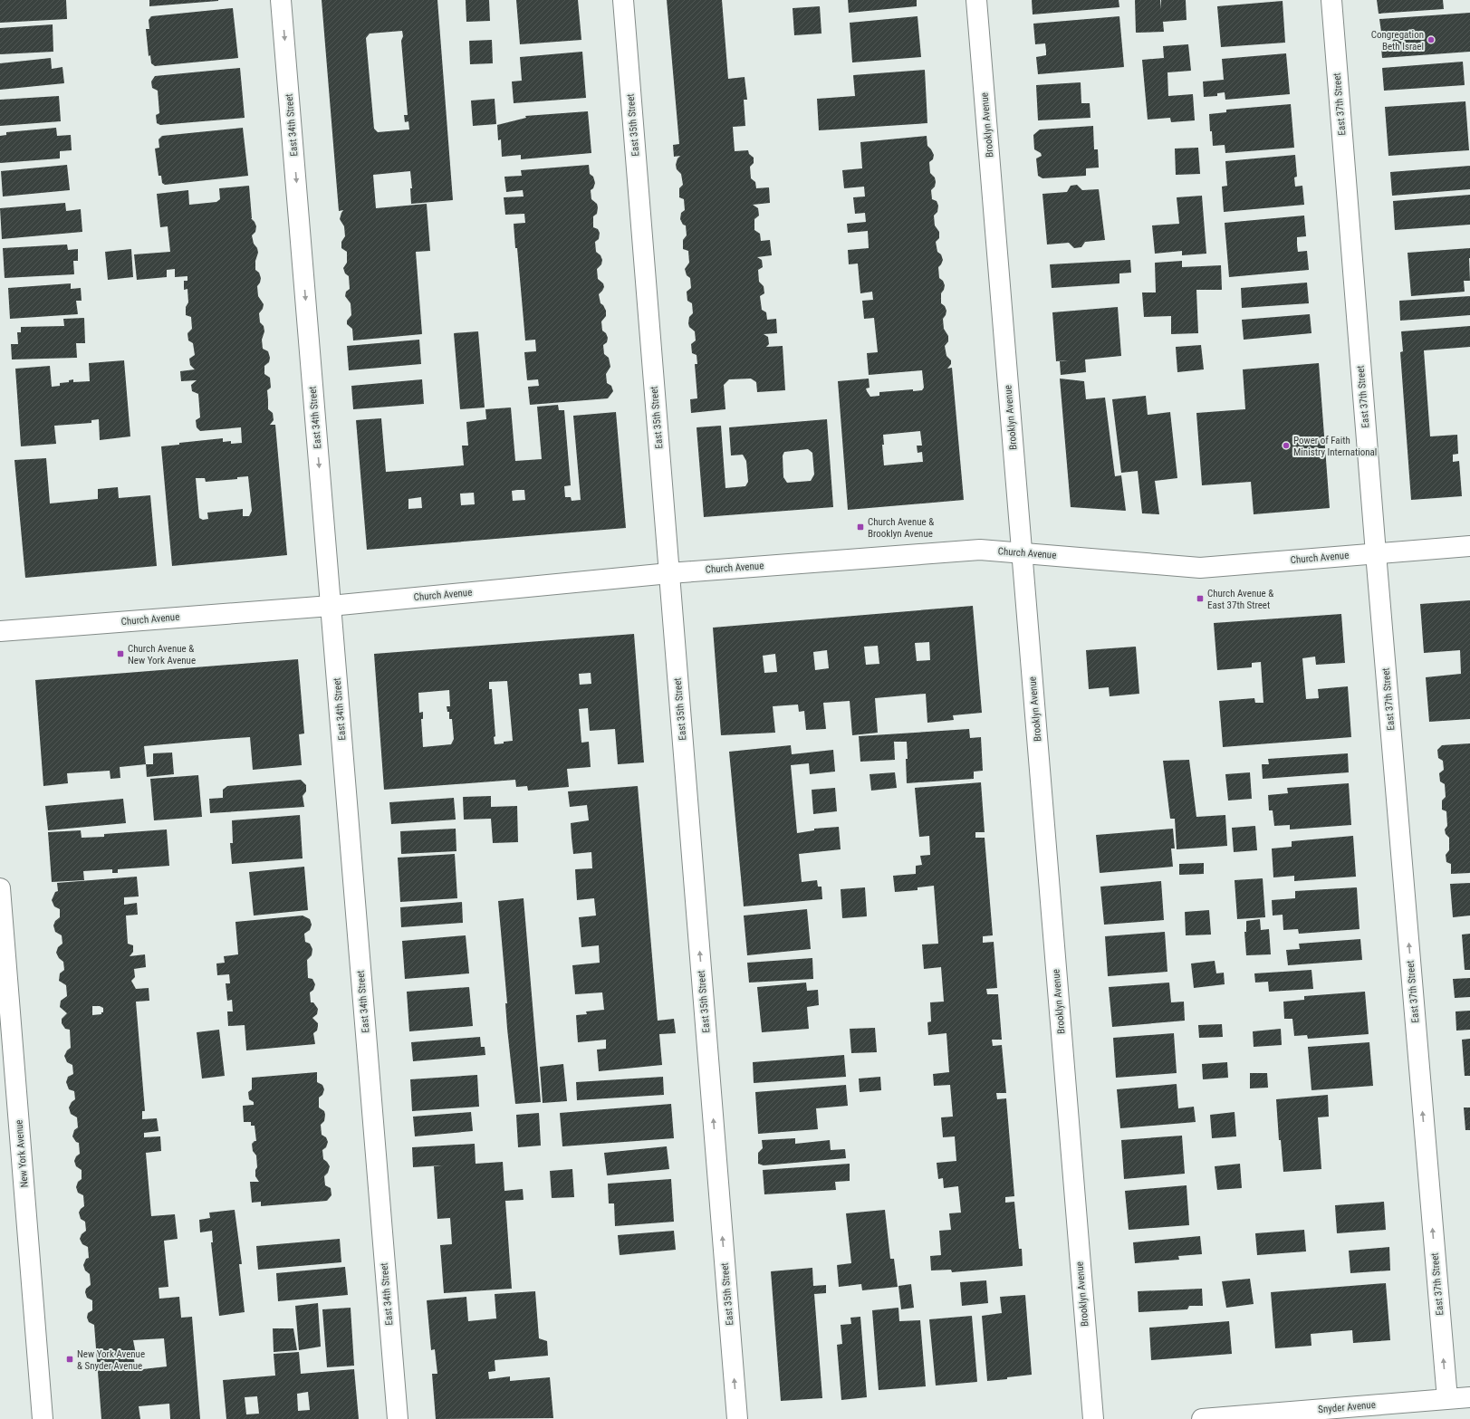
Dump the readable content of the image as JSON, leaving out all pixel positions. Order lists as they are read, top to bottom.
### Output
{
  "streets": {
    "street": [
      "East 37th Street",
      "East 34th Street",
      "East 35th Street",
      "Brooklyn Avenue",
      "Church Avenue",
      "New York Avenue",
      "Snyder Avenue"
    ]
  },
  "crossings": [
    ["East 37th Street", "Church Avenue"],
    ["East 37th Street", "Snyder Avenue"],
    ["East 34th Street", "Church Avenue"],
    ["East 35th Street", "Church Avenue"],
    ["Brooklyn Avenue", "Church Avenue"]
  ],
  "one_way": ["East 37th Street", "East 34th Street", "East 35th Street"],
  "places": {
    "other": ["Congregation Beth Israel", "Power of Faith Ministry International"],
    "transit": [
      "Church Avenue & Brooklyn Avenue",
      "Church Avenue & East 37th Street",
      "Church Avenue & New York Avenue",
      "New York Avenue & Snyder Avenue"
    ]
  }
}
